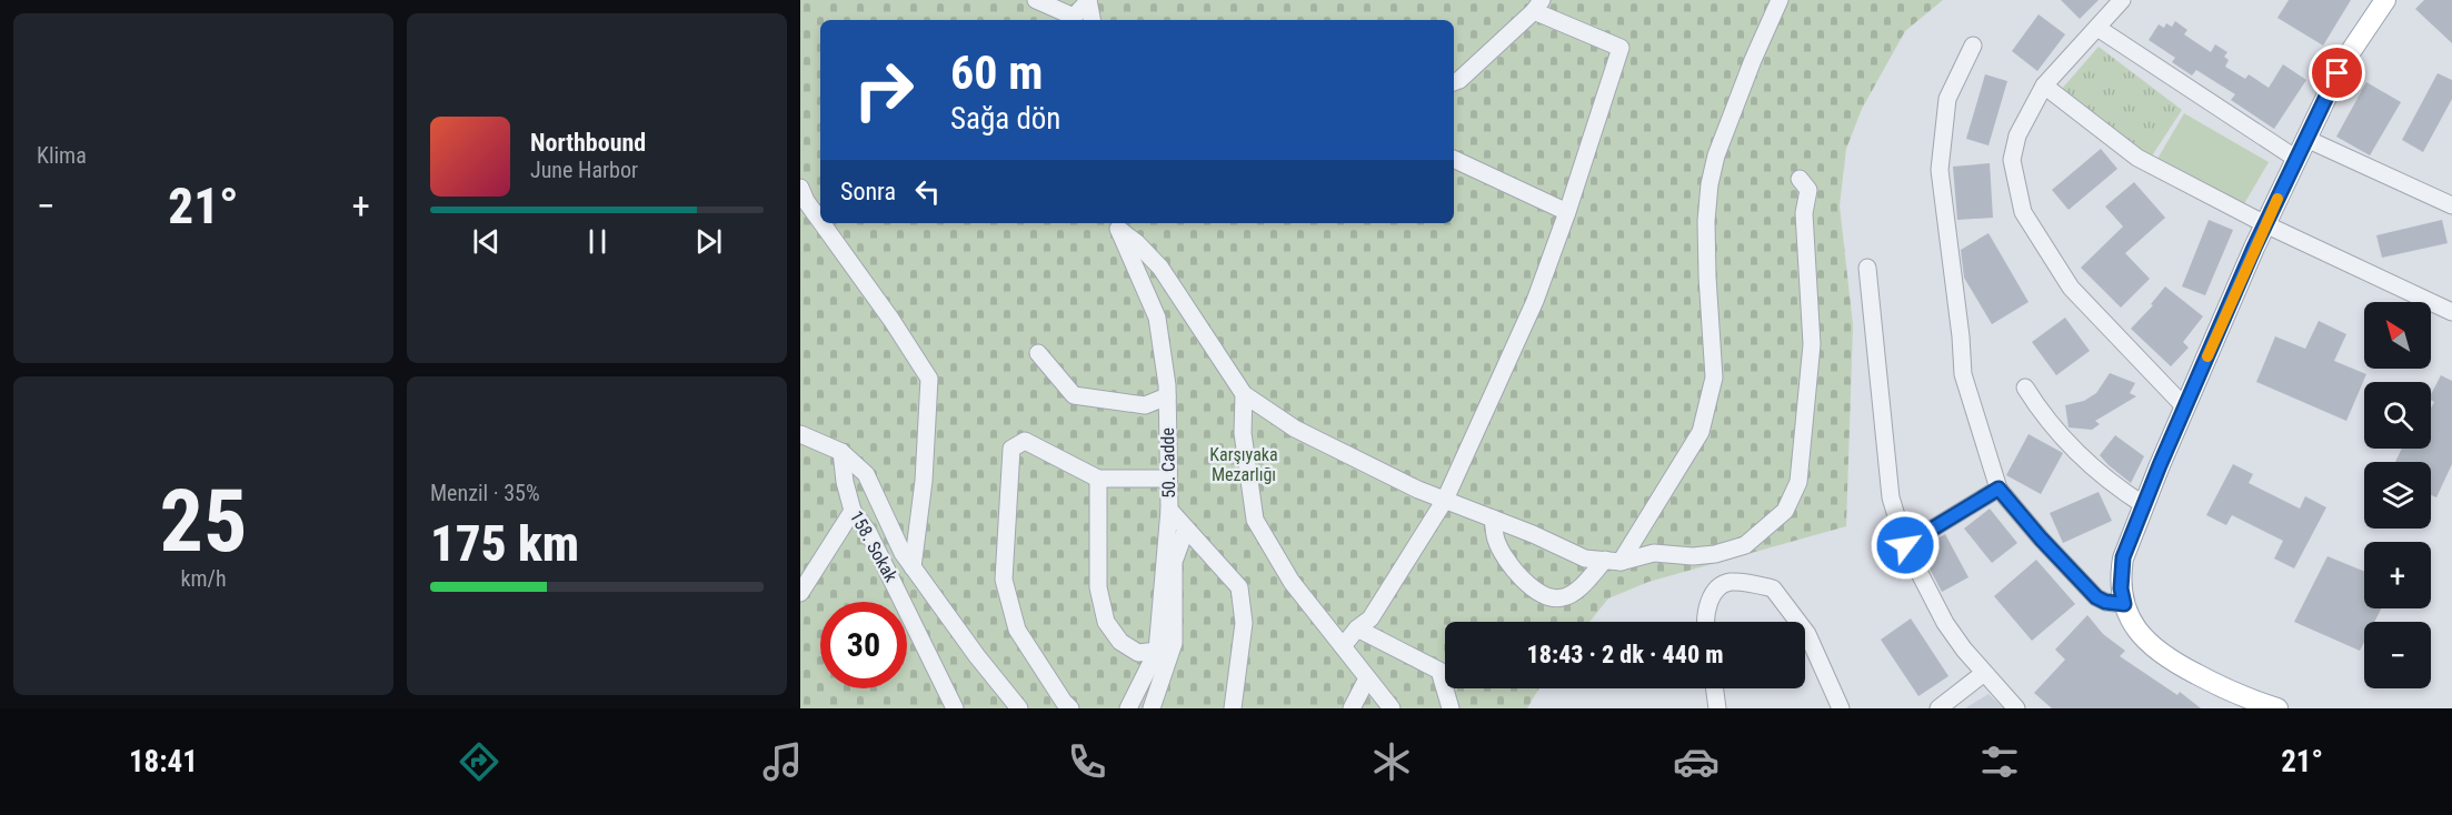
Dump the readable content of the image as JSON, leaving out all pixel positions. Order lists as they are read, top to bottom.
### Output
{
  "streets": {
    "street": ["50. Cadde", "158. Sokak"]
  },
  "parks": ["Karşıyaka Mezarlığı"],
  "north": "top left",
  "page": {
    "tile": [
      "Klima",
      ["25", "km/h"],
      ["Menzil · 35%", "175 km"]
    ],
    "turn": ["60 m", "Sağa dön"],
    "song": ["Northbound", "June Harbor"],
    "then": "Sonra",
    "heat": ["−", "21°", "+"],
    "map_buttons": ["+", "−"],
    "limit": "30",
    "trip": "18:43 · 2 dk · 440 m",
    "tabs": ["18:41", "21°"]
  }
}
